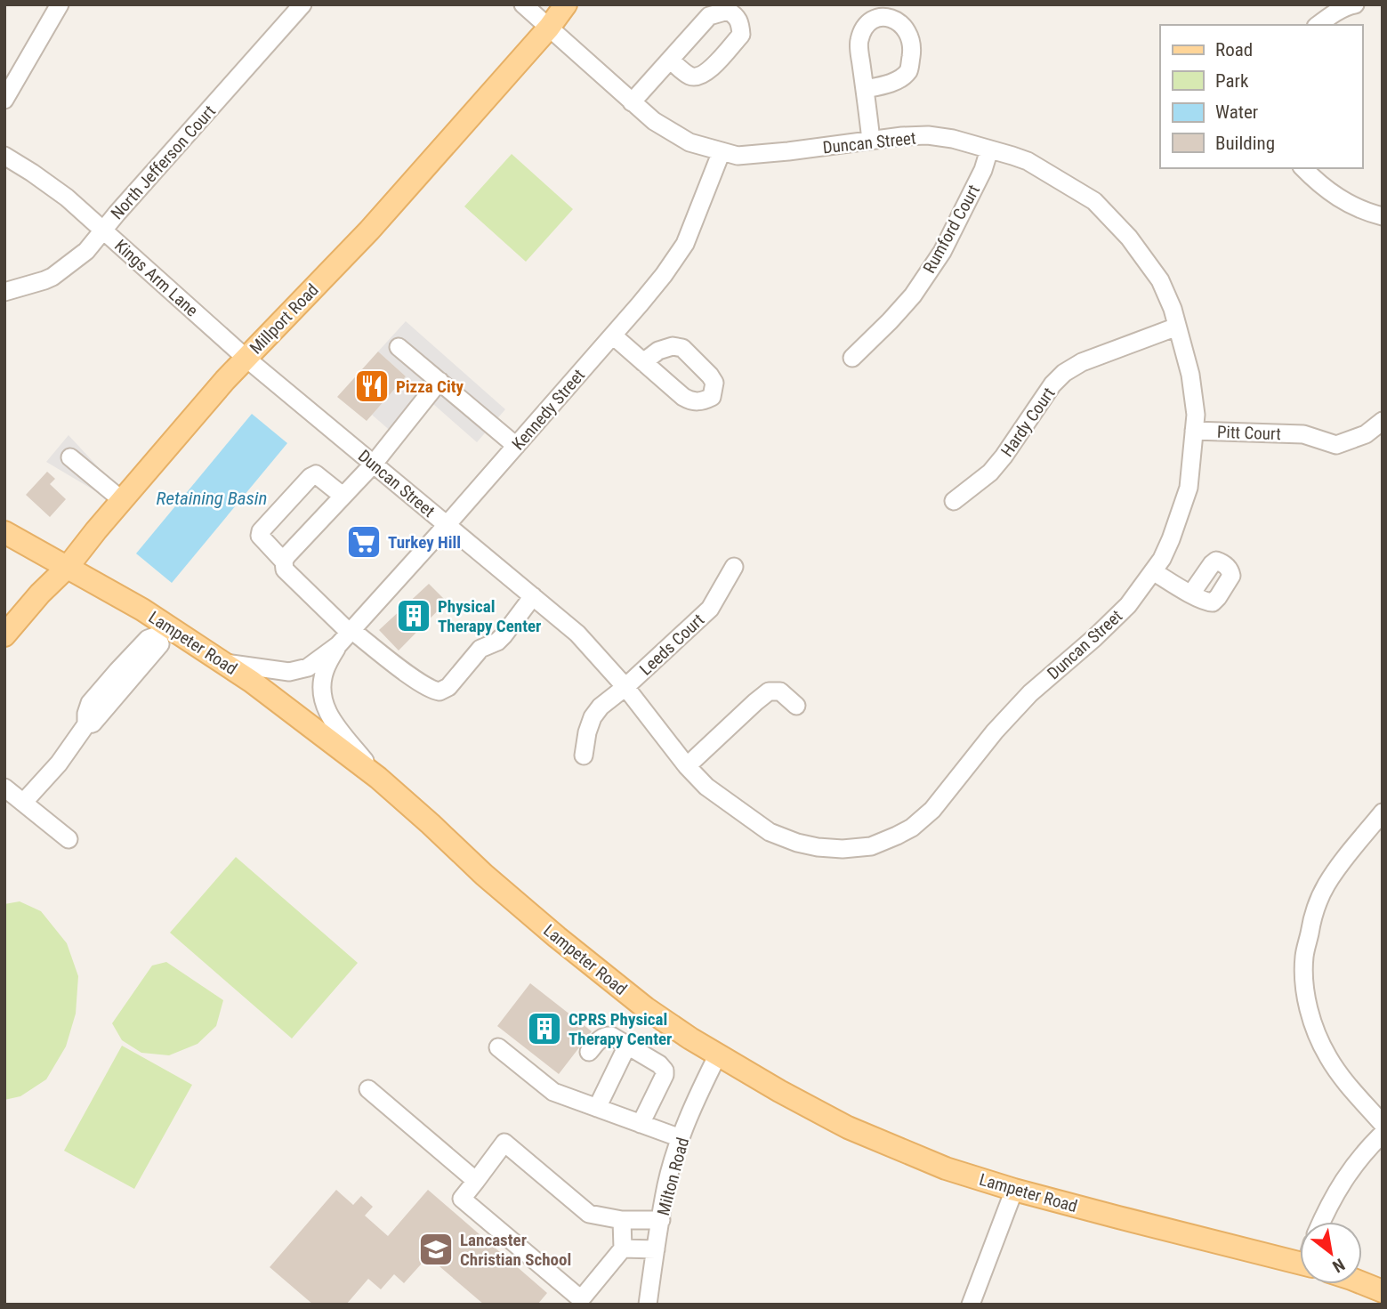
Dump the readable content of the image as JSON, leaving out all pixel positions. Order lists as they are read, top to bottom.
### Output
{
  "streets": {
    "main road": ["Millport Road", "Lampeter Road"],
    "street": [
      "Duncan Street",
      "North Jefferson Court",
      "Rumford Court",
      "Kings Arm Lane",
      "Kennedy Street",
      "Hardy Court",
      "Pitt Court",
      "Leeds Court",
      "Milton Road"
    ]
  },
  "crossings": [
    ["Duncan Street", "Rumford Court"],
    ["Duncan Street", "Kings Arm Lane"],
    ["Duncan Street", "Millport Road"],
    ["Duncan Street", "Kennedy Street"],
    ["Duncan Street", "Hardy Court"],
    ["Duncan Street", "Pitt Court"],
    ["Duncan Street", "Leeds Court"],
    ["North Jefferson Court", "Kings Arm Lane"],
    ["Kings Arm Lane", "Millport Road"],
    ["Millport Road", "Lampeter Road"],
    ["Kennedy Street", "Lampeter Road"],
    ["Lampeter Road", "Milton Road"]
  ],
  "water": ["Retaining Basin"],
  "places": {
    "restaurant": ["Pizza City"],
    "supermarket": ["Turkey Hill"],
    "building": ["Physical Therapy Center", "CPRS Physical Therapy Center"],
    "school or university": ["Lancaster Christian School"]
  },
  "legend": [
    "Road",
    "Park",
    "Water",
    "Building"
  ],
  "north": "bottom right"
}
